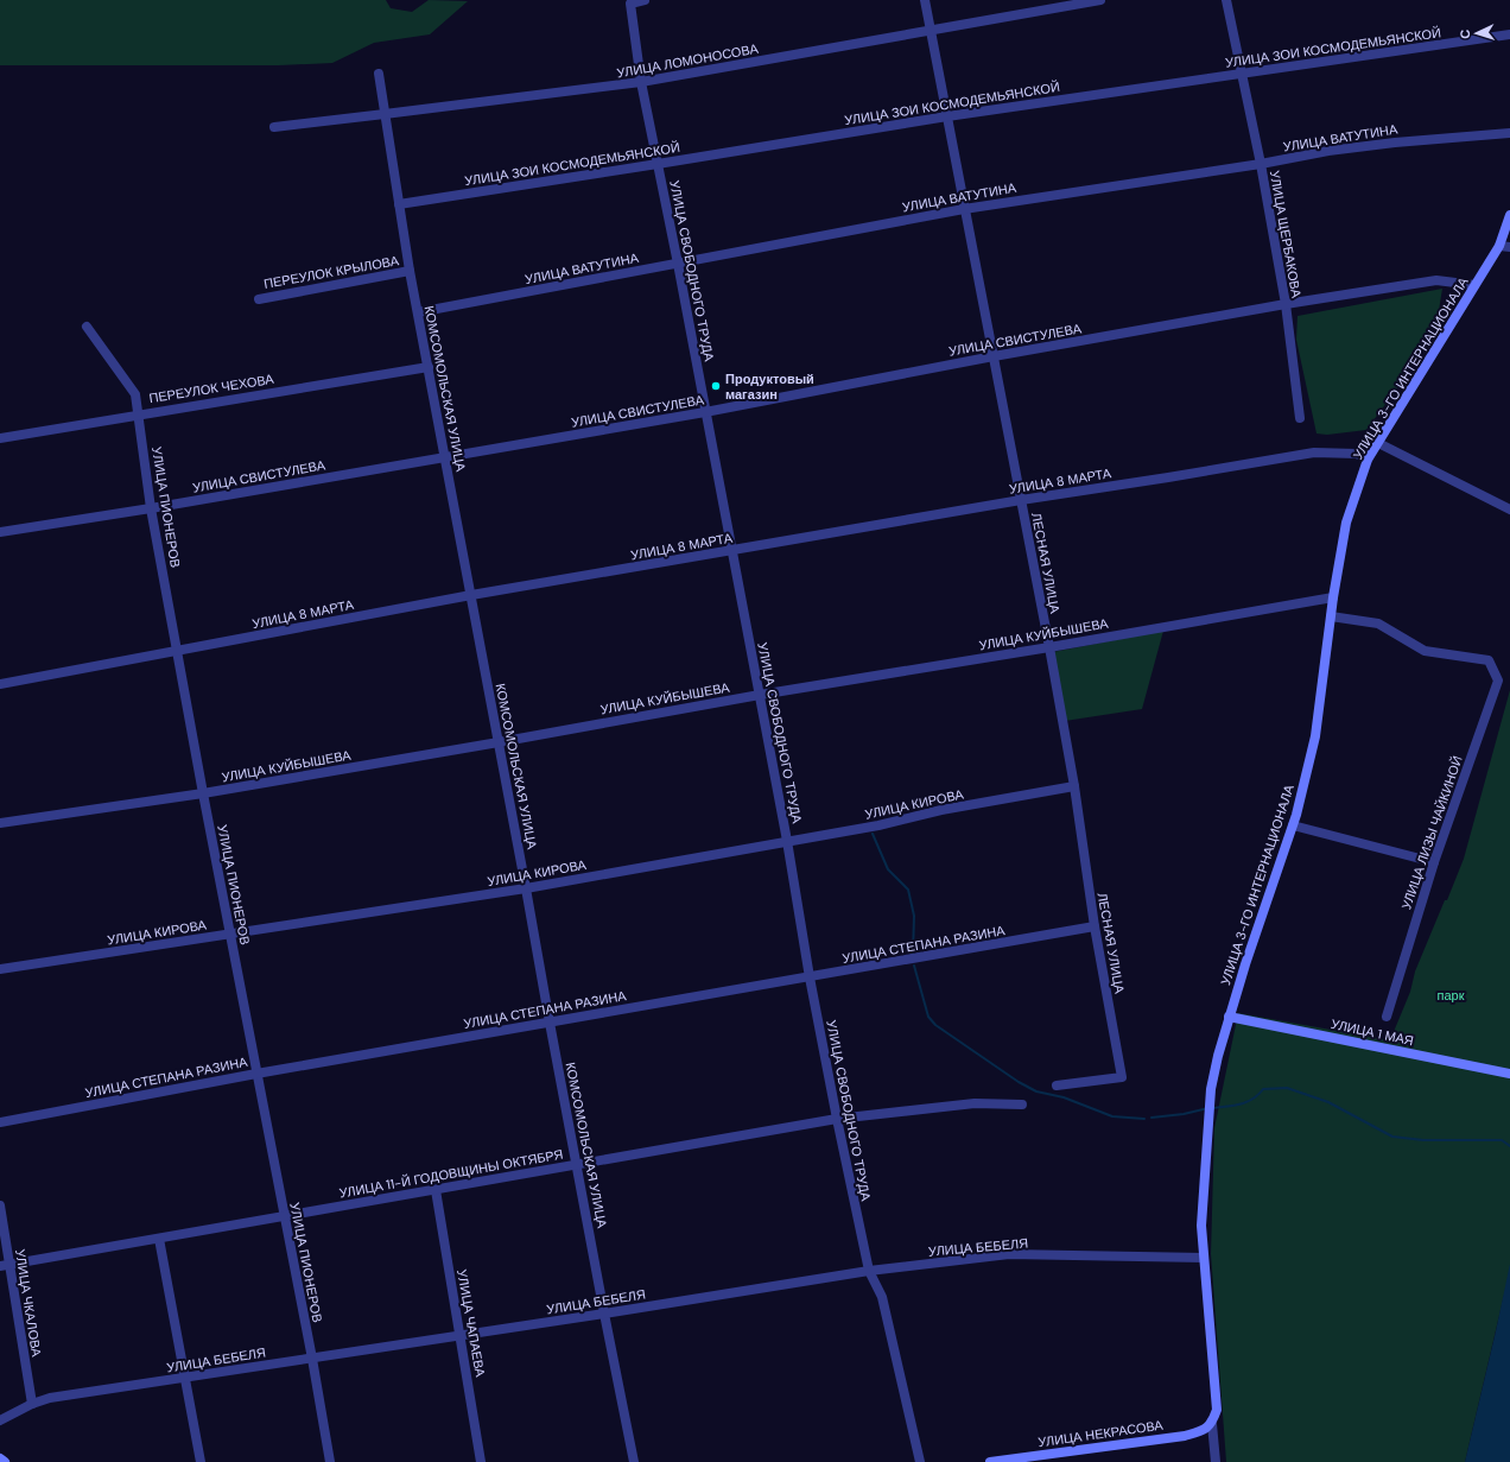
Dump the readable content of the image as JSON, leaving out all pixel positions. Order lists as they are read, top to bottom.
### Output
{
  "streets": {
    "main road": ["УЛИЦА 3-ГО ИНТЕРНАЦИОНАЛА", "УЛИЦА 1 МАЯ", "УЛИЦА НЕКРАСОВА"],
    "street": [
      "УЛИЦА ЗОИ КОСМОДЕМЬЯНСКОЙ",
      "УЛИЦА ЛОМОНОСОВА",
      "УЛИЦА ВАТУТИНА",
      "УЛИЦА ЩЕРБАКОВА",
      "УЛИЦА СВОБОДНОГО ТРУДА",
      "ПЕРЕУЛОК КРЫЛОВА",
      "УЛИЦА СВИСТУЛЕВА",
      "ПЕРЕУЛОК ЧЕХОВА",
      "КОМСОМОЛЬСКАЯ УЛИЦА",
      "УЛИЦА 8 МАРТА",
      "УЛИЦА ПИОНЕРОВ",
      "ЛЕСНАЯ УЛИЦА",
      "УЛИЦА КУЙБЫШЕВА",
      "УЛИЦА КИРОВА",
      "УЛИЦА ЛИЗЫ ЧАЙКИНОЙ",
      "УЛИЦА СТЕПАНА РАЗИНА",
      "УЛИЦА 11-Й ГОДОВЩИНЫ ОКТЯБРЯ",
      "УЛИЦА БЕБЕЛЯ",
      "УЛИЦА ЧКАЛОВА",
      "УЛИЦА ЧАПАЕВА"
    ]
  },
  "crossings": [
    ["УЛИЦА ЗОИ КОСМОДЕМЬЯНСКОЙ", "УЛИЦА ЩЕРБАКОВА"],
    ["УЛИЦА ЗОИ КОСМОДЕМЬЯНСКОЙ", "УЛИЦА СВОБОДНОГО ТРУДА"],
    ["УЛИЦА ЗОИ КОСМОДЕМЬЯНСКОЙ", "КОМСОМОЛЬСКАЯ УЛИЦА"],
    ["УЛИЦА ЗОИ КОСМОДЕМЬЯНСКОЙ", "ЛЕСНАЯ УЛИЦА"],
    ["УЛИЦА ЛОМОНОСОВА", "УЛИЦА СВОБОДНОГО ТРУДА"],
    ["УЛИЦА ЛОМОНОСОВА", "КОМСОМОЛЬСКАЯ УЛИЦА"],
    ["УЛИЦА ЛОМОНОСОВА", "ЛЕСНАЯ УЛИЦА"],
    ["УЛИЦА ВАТУТИНА", "УЛИЦА ЩЕРБАКОВА"],
    ["УЛИЦА ВАТУТИНА", "УЛИЦА СВОБОДНОГО ТРУДА"],
    ["УЛИЦА ВАТУТИНА", "КОМСОМОЛЬСКАЯ УЛИЦА"],
    ["УЛИЦА ВАТУТИНА", "ЛЕСНАЯ УЛИЦА"],
    ["УЛИЦА ЩЕРБАКОВА", "УЛИЦА СВИСТУЛЕВА"],
    ["УЛИЦА СВОБОДНОГО ТРУДА", "УЛИЦА СВИСТУЛЕВА"],
    ["УЛИЦА СВОБОДНОГО ТРУДА", "УЛИЦА 8 МАРТА"],
    ["УЛИЦА СВОБОДНОГО ТРУДА", "УЛИЦА КУЙБЫШЕВА"],
    ["УЛИЦА СВОБОДНОГО ТРУДА", "УЛИЦА КИРОВА"],
    ["УЛИЦА СВОБОДНОГО ТРУДА", "УЛИЦА СТЕПАНА РАЗИНА"],
    ["УЛИЦА СВОБОДНОГО ТРУДА", "УЛИЦА 11-Й ГОДОВЩИНЫ ОКТЯБРЯ"],
    ["УЛИЦА СВОБОДНОГО ТРУДА", "УЛИЦА БЕБЕЛЯ"],
    ["ПЕРЕУЛОК КРЫЛОВА", "КОМСОМОЛЬСКАЯ УЛИЦА"],
    ["УЛИЦА СВИСТУЛЕВА", "УЛИЦА 3-ГО ИНТЕРНАЦИОНАЛА"],
    ["УЛИЦА СВИСТУЛЕВА", "КОМСОМОЛЬСКАЯ УЛИЦА"],
    ["УЛИЦА СВИСТУЛЕВА", "УЛИЦА ПИОНЕРОВ"],
    ["УЛИЦА СВИСТУЛЕВА", "ЛЕСНАЯ УЛИЦА"],
    ["УЛИЦА 3-ГО ИНТЕРНАЦИОНАЛА", "УЛИЦА 8 МАРТА"],
    ["УЛИЦА 3-ГО ИНТЕРНАЦИОНАЛА", "УЛИЦА КУЙБЫШЕВА"],
    ["УЛИЦА 3-ГО ИНТЕРНАЦИОНАЛА", "УЛИЦА ЛИЗЫ ЧАЙКИНОЙ"],
    ["УЛИЦА 3-ГО ИНТЕРНАЦИОНАЛА", "УЛИЦА 1 МАЯ"],
    ["УЛИЦА 3-ГО ИНТЕРНАЦИОНАЛА", "УЛИЦА БЕБЕЛЯ"],
    ["УЛИЦА 3-ГО ИНТЕРНАЦИОНАЛА", "УЛИЦА НЕКРАСОВА"],
    ["ПЕРЕУЛОК ЧЕХОВА", "КОМСОМОЛЬСКАЯ УЛИЦА"],
    ["ПЕРЕУЛОК ЧЕХОВА", "УЛИЦА ПИОНЕРОВ"],
    ["КОМСОМОЛЬСКАЯ УЛИЦА", "УЛИЦА 8 МАРТА"],
    ["КОМСОМОЛЬСКАЯ УЛИЦА", "УЛИЦА КУЙБЫШЕВА"],
    ["КОМСОМОЛЬСКАЯ УЛИЦА", "УЛИЦА КИРОВА"],
    ["КОМСОМОЛЬСКАЯ УЛИЦА", "УЛИЦА СТЕПАНА РАЗИНА"],
    ["КОМСОМОЛЬСКАЯ УЛИЦА", "УЛИЦА 11-Й ГОДОВЩИНЫ ОКТЯБРЯ"],
    ["КОМСОМОЛЬСКАЯ УЛИЦА", "УЛИЦА БЕБЕЛЯ"],
    ["УЛИЦА 8 МАРТА", "УЛИЦА ПИОНЕРОВ"],
    ["УЛИЦА 8 МАРТА", "ЛЕСНАЯ УЛИЦА"],
    ["УЛИЦА ПИОНЕРОВ", "УЛИЦА КУЙБЫШЕВА"],
    ["УЛИЦА ПИОНЕРОВ", "УЛИЦА КИРОВА"],
    ["УЛИЦА ПИОНЕРОВ", "УЛИЦА СТЕПАНА РАЗИНА"],
    ["УЛИЦА ПИОНЕРОВ", "УЛИЦА 11-Й ГОДОВЩИНЫ ОКТЯБРЯ"],
    ["УЛИЦА ПИОНЕРОВ", "УЛИЦА БЕБЕЛЯ"],
    ["ЛЕСНАЯ УЛИЦА", "УЛИЦА КУЙБЫШЕВА"],
    ["ЛЕСНАЯ УЛИЦА", "УЛИЦА КИРОВА"],
    ["ЛЕСНАЯ УЛИЦА", "УЛИЦА СТЕПАНА РАЗИНА"],
    ["УЛИЦА 11-Й ГОДОВЩИНЫ ОКТЯБРЯ", "УЛИЦА ЧКАЛОВА"],
    ["УЛИЦА 11-Й ГОДОВЩИНЫ ОКТЯБРЯ", "УЛИЦА ЧАПАЕВА"],
    ["УЛИЦА БЕБЕЛЯ", "УЛИЦА ЧКАЛОВА"],
    ["УЛИЦА БЕБЕЛЯ", "УЛИЦА ЧАПАЕВА"]
  ],
  "parks": ["парк"],
  "places": ["Продуктовый магазин"],
  "north": "left"
}
